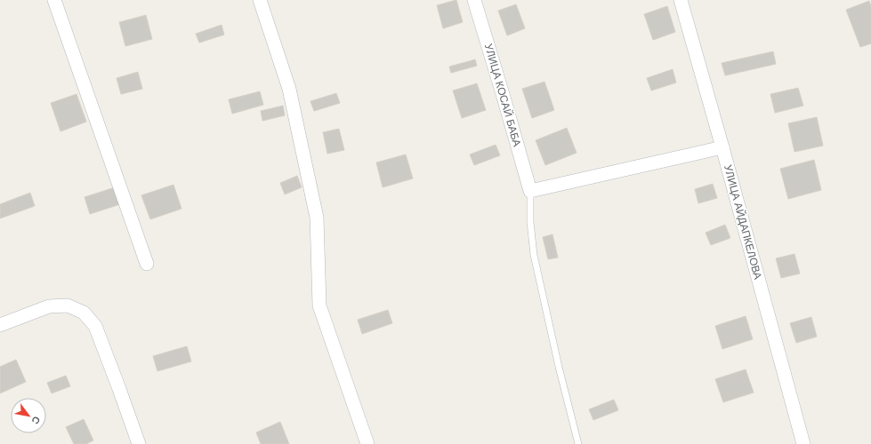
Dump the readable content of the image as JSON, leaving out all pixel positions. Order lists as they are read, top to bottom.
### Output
{
  "streets": {
    "street": ["УЛИЦА КОСАЙ БАБА", "УЛИЦА АЙДАПКЕЛОВА"]
  },
  "north": "bottom right"
}
